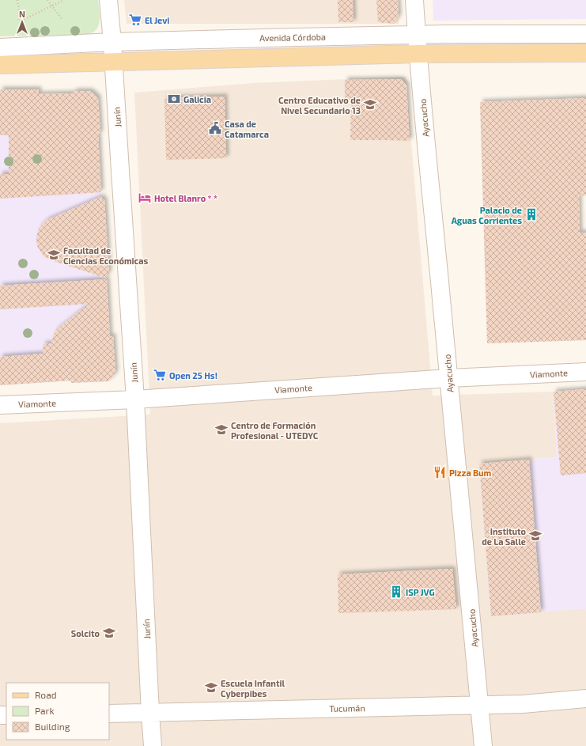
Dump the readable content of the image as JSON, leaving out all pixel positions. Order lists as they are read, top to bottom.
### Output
{
  "streets": {
    "street": [
      "Avenida Córdoba",
      "Junín",
      "Ayacucho",
      "Viamonte",
      "Tucumán"
    ]
  },
  "crossings": [
    ["Avenida Córdoba", "Junín"],
    ["Avenida Córdoba", "Ayacucho"],
    ["Junín", "Viamonte"],
    ["Junín", "Tucumán"],
    ["Ayacucho", "Viamonte"],
    ["Ayacucho", "Tucumán"]
  ],
  "places": {
    "supermarket": ["El Jevi", "Open 25 Hs!"],
    "bank": ["Galicia"],
    "school or university": [
      "Centro Educativo de Nivel Secundario 13",
      "Facultad de Ciencias Económicas",
      "Centro de Formación Profesional - UTEDYC",
      "Instituto de La Salle",
      "Solcito",
      "Escuela Infantil Cyberpibes"
    ],
    "public building": ["Casa de Catamarca"],
    "hotel": ["Hotel Blanro * *"],
    "building": ["Palacio de Aguas Corrientes", "ISP JVG"],
    "restaurant": ["Pizza Bum"]
  },
  "legend": ["Road", "Park", "Building"],
  "north": "top"
}
